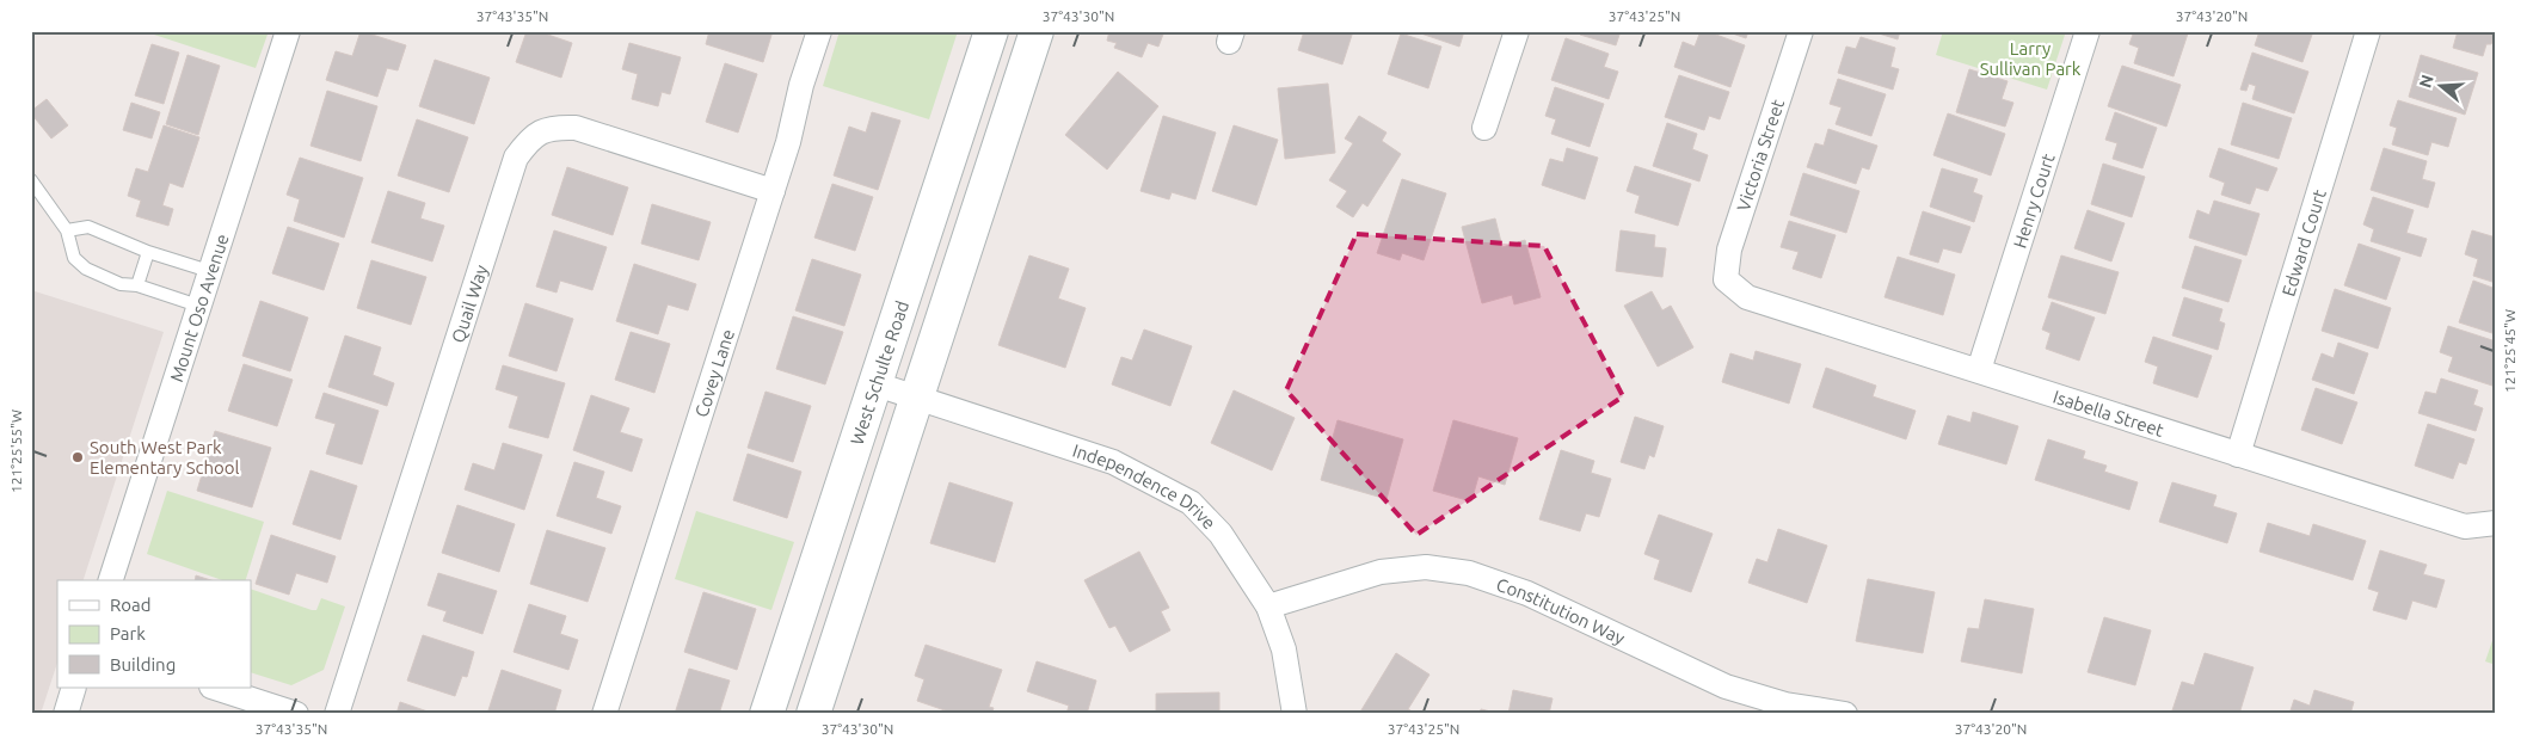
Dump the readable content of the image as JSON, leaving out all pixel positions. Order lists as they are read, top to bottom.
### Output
{
  "streets": {
    "main road": ["West Schulte Road"],
    "street": [
      "Victoria Street",
      "Henry Court",
      "Edward Court",
      "Quail Way",
      "Mount Oso Avenue",
      "Covey Lane",
      "Isabella Street",
      "Independence Drive",
      "Constitution Way"
    ]
  },
  "crossings": [
    ["Victoria Street", "Isabella Street"],
    ["Henry Court", "Isabella Street"],
    ["Edward Court", "Isabella Street"],
    ["Quail Way", "Covey Lane"],
    ["West Schulte Road", "Independence Drive"],
    ["Independence Drive", "Constitution Way"]
  ],
  "parks": ["Larry Sullivan Park"],
  "places": ["South West Park Elementary School"],
  "legend": ["Road", "Park", "Building"],
  "north": "left",
  "coordinates": [
    "37°43'35\"N",
    "37°43'30\"N",
    "37°43'25\"N",
    "37°43'20\"N",
    "121°25'45\"W",
    "121°25'55\"W"
  ]
}
